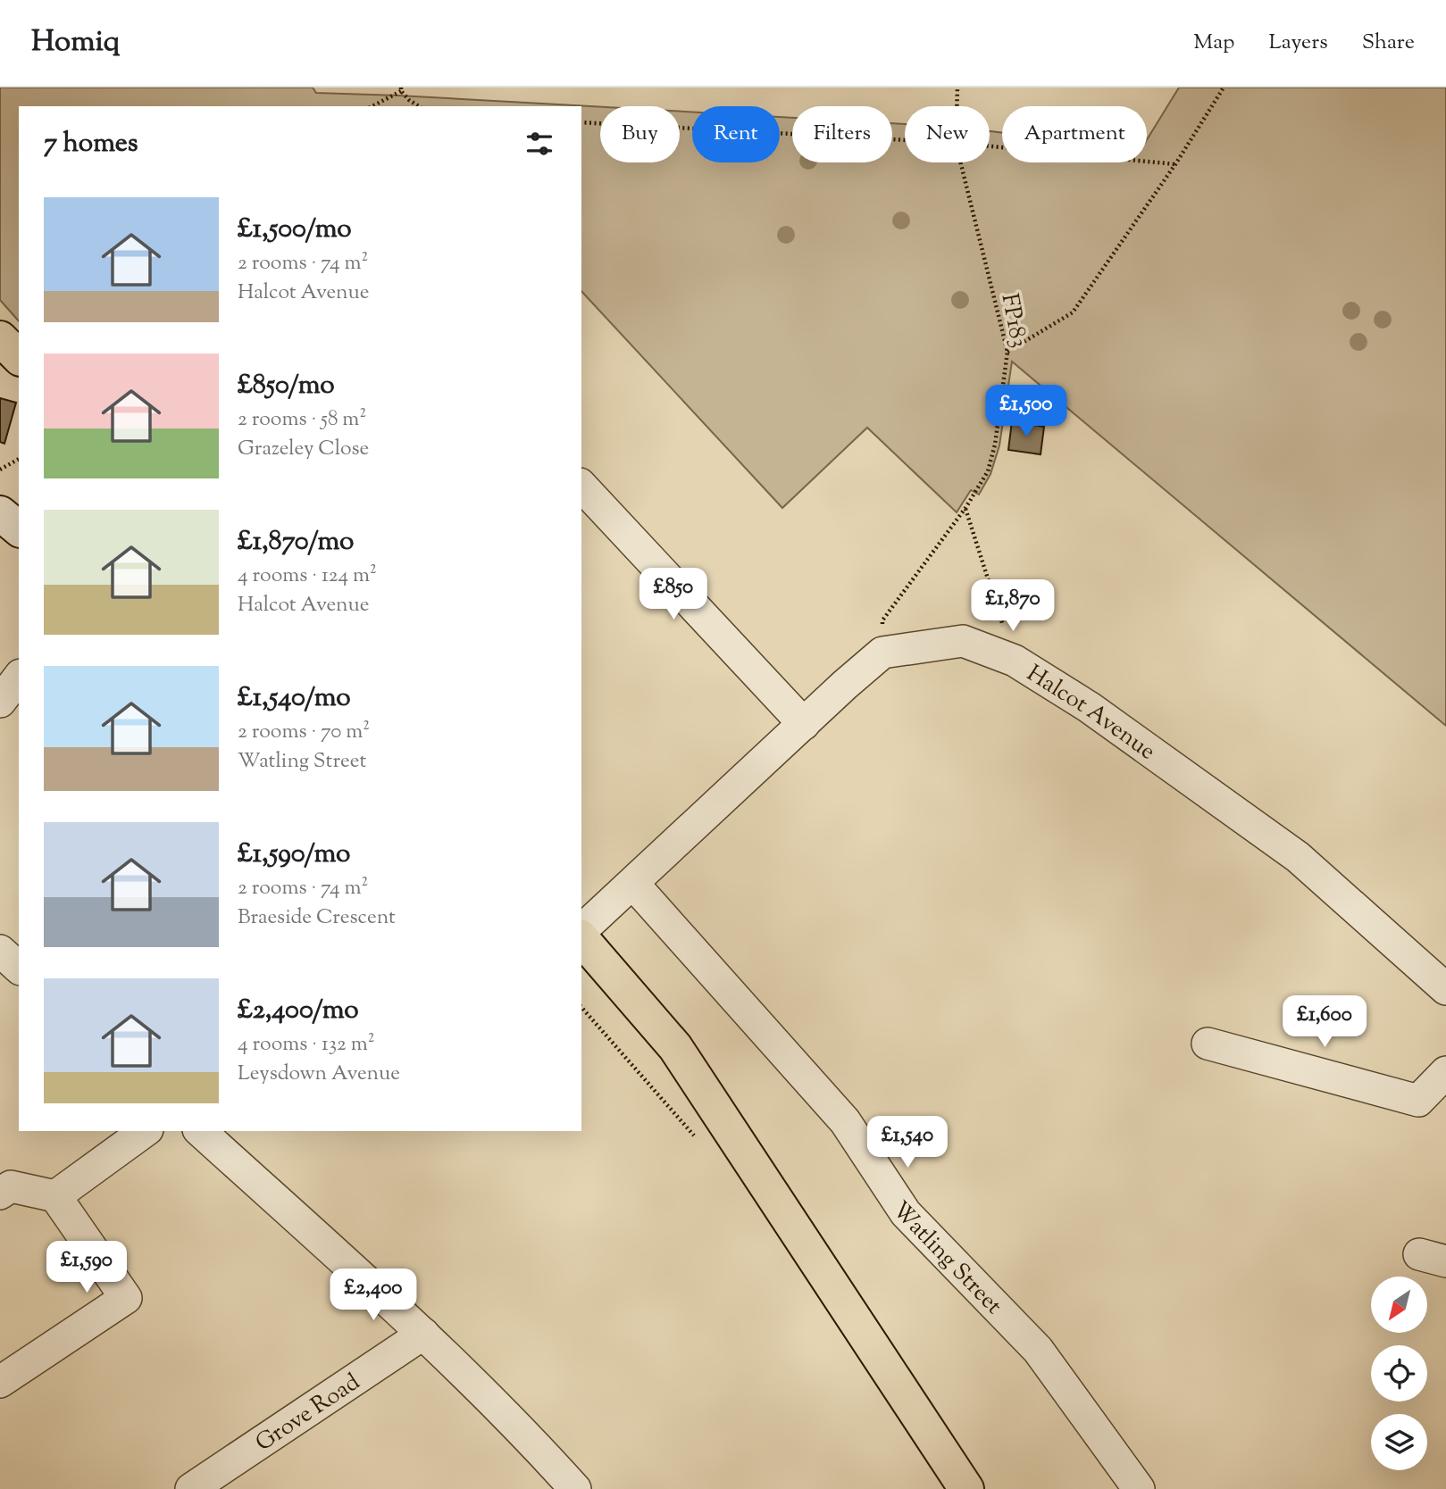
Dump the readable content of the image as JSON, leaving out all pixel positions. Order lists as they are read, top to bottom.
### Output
{
  "streets": {
    "street": ["Halcot Avenue", "Watling Street", "Grove Road"],
    "path": ["FP183"]
  },
  "crossings": [
    ["FP183", "Halcot Avenue"]
  ],
  "north": "bottom left",
  "page": {
    "header": "Homiq",
    "nav": ["Map", "Layers", "Share"],
    "chip": [
      "Buy",
      "Rent",
      "Filters",
      "New",
      "Apartment"
    ],
    "heading": "7 homes",
    "list": [
      {
        "name": "£1,500/mo",
        "note": "2 rooms · 74 m² · Halcot Avenue"
      },
      {
        "name": "£850/mo",
        "note": "2 rooms · 58 m² · Grazeley Close"
      },
      {
        "name": "£1,870/mo",
        "note": "4 rooms · 124 m² · Halcot Avenue"
      },
      {
        "name": "£1,540/mo",
        "note": "2 rooms · 70 m² · Watling Street"
      },
      {
        "name": "£1,590/mo",
        "note": "2 rooms · 74 m² · Braeside Crescent"
      },
      {
        "name": "£2,400/mo",
        "note": "4 rooms · 132 m² · Leysdown Avenue"
      }
    ],
    "price": [
      "£1,500",
      "£850",
      "£1,870",
      "£1,600",
      "£1,540",
      "£1,590",
      "£2,400"
    ]
  }
}
